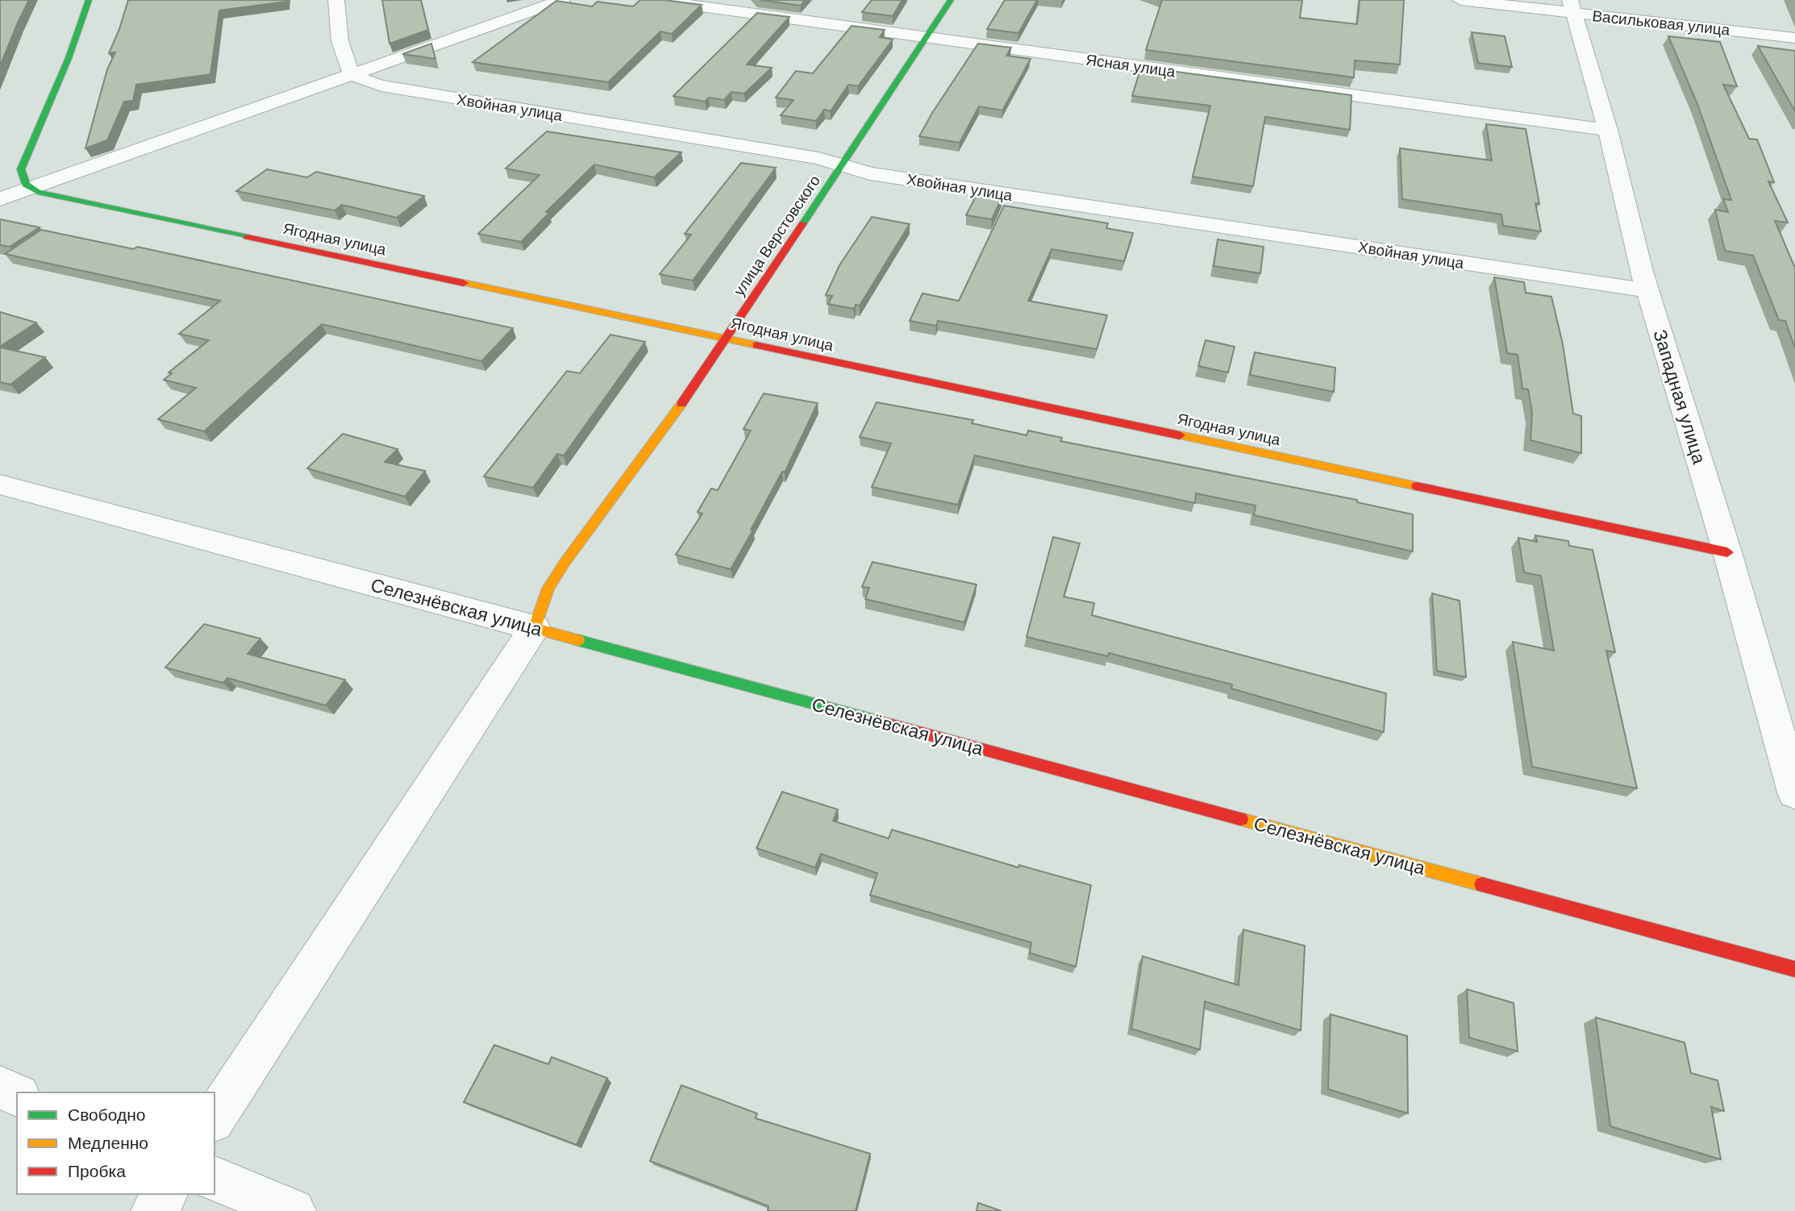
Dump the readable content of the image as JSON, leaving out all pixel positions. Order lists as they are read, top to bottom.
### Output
{
  "streets": {
    "street": [
      "Васильковая улица",
      "Ясная улица",
      "Хвойная улица",
      "улица Верстовского",
      "Ягодная улица",
      "Западная улица",
      "Селезнёвская улица"
    ]
  },
  "crossings": [
    ["Васильковая улица", "Западная улица"],
    ["Ясная улица", "улица Верстовского"],
    ["Ясная улица", "Западная улица"],
    ["Хвойная улица", "улица Верстовского"],
    ["Хвойная улица", "Западная улица"],
    ["улица Верстовского", "Ягодная улица"],
    ["улица Верстовского", "Селезнёвская улица"],
    ["Ягодная улица", "Западная улица"]
  ],
  "legend": ["Свободно", "Медленно", "Пробка"]
}
